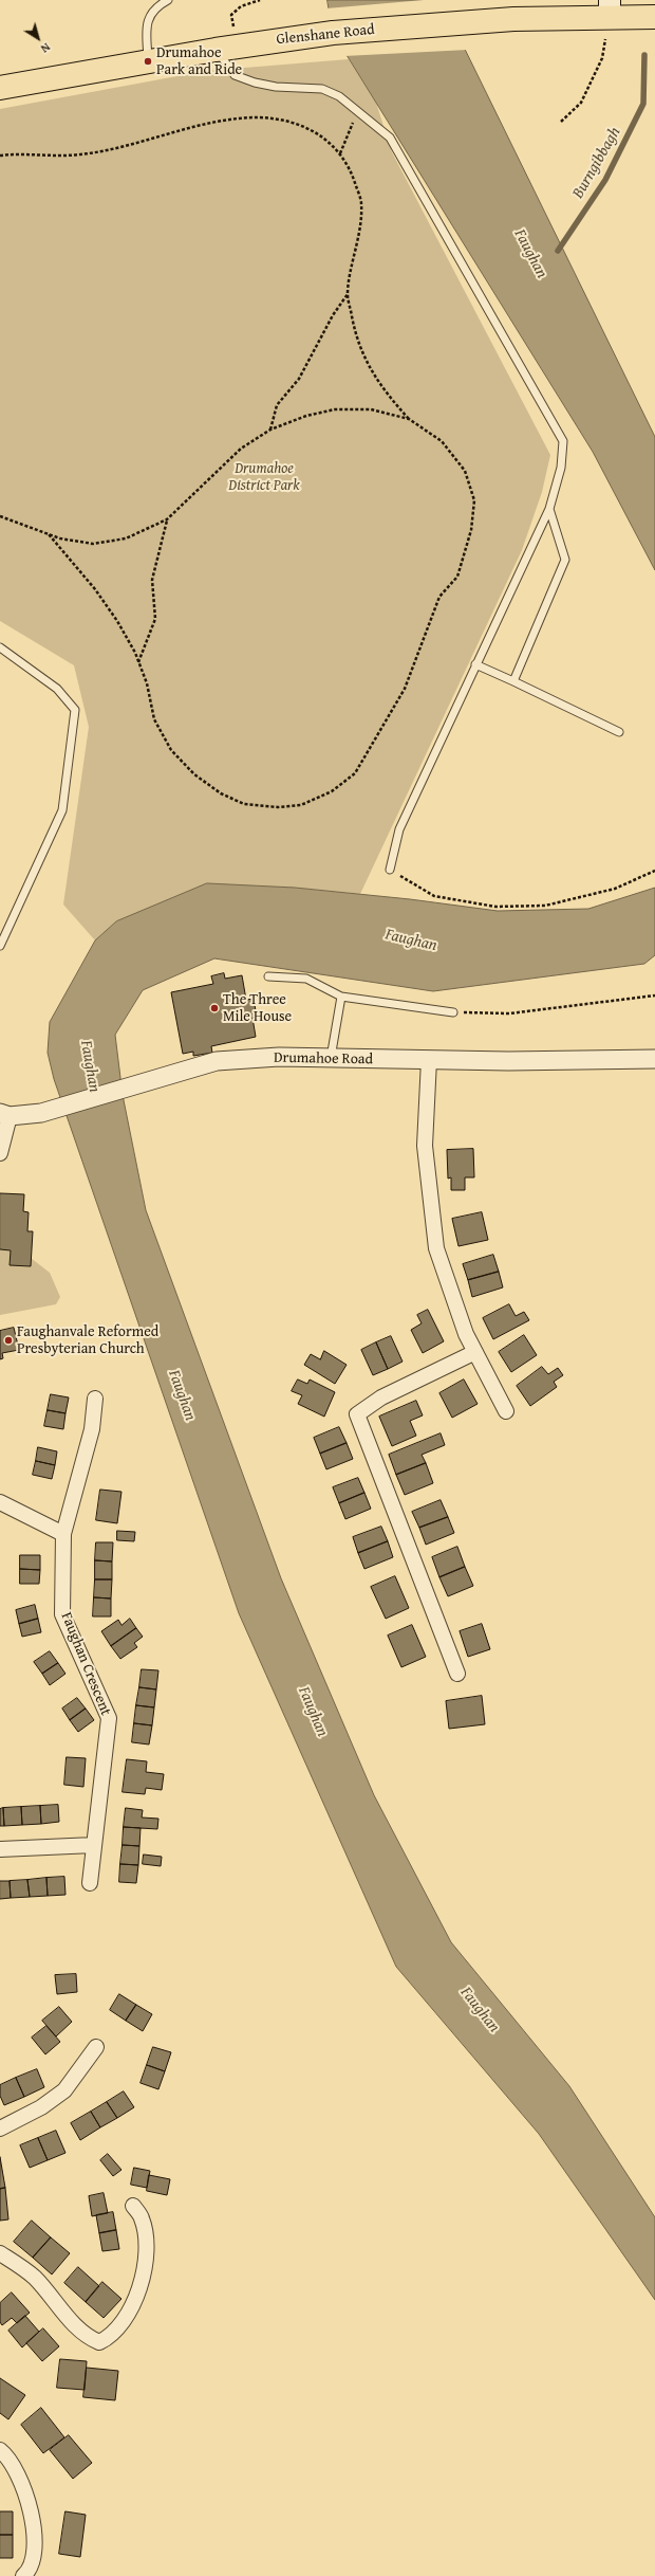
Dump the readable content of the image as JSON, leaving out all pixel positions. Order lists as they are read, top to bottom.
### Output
{
  "streets": {
    "highway": ["Glenshane Road"],
    "street": ["Drumahoe Road", "Faughan Crescent"]
  },
  "water": ["Burngibbagh", "Faughan"],
  "parks": ["Drumahoe District Park"],
  "places": ["Drumahoe Park and Ride", "The Three Mile House", "Faughanvale Reformed Presbyterian Church"],
  "north": "bottom right"
}
